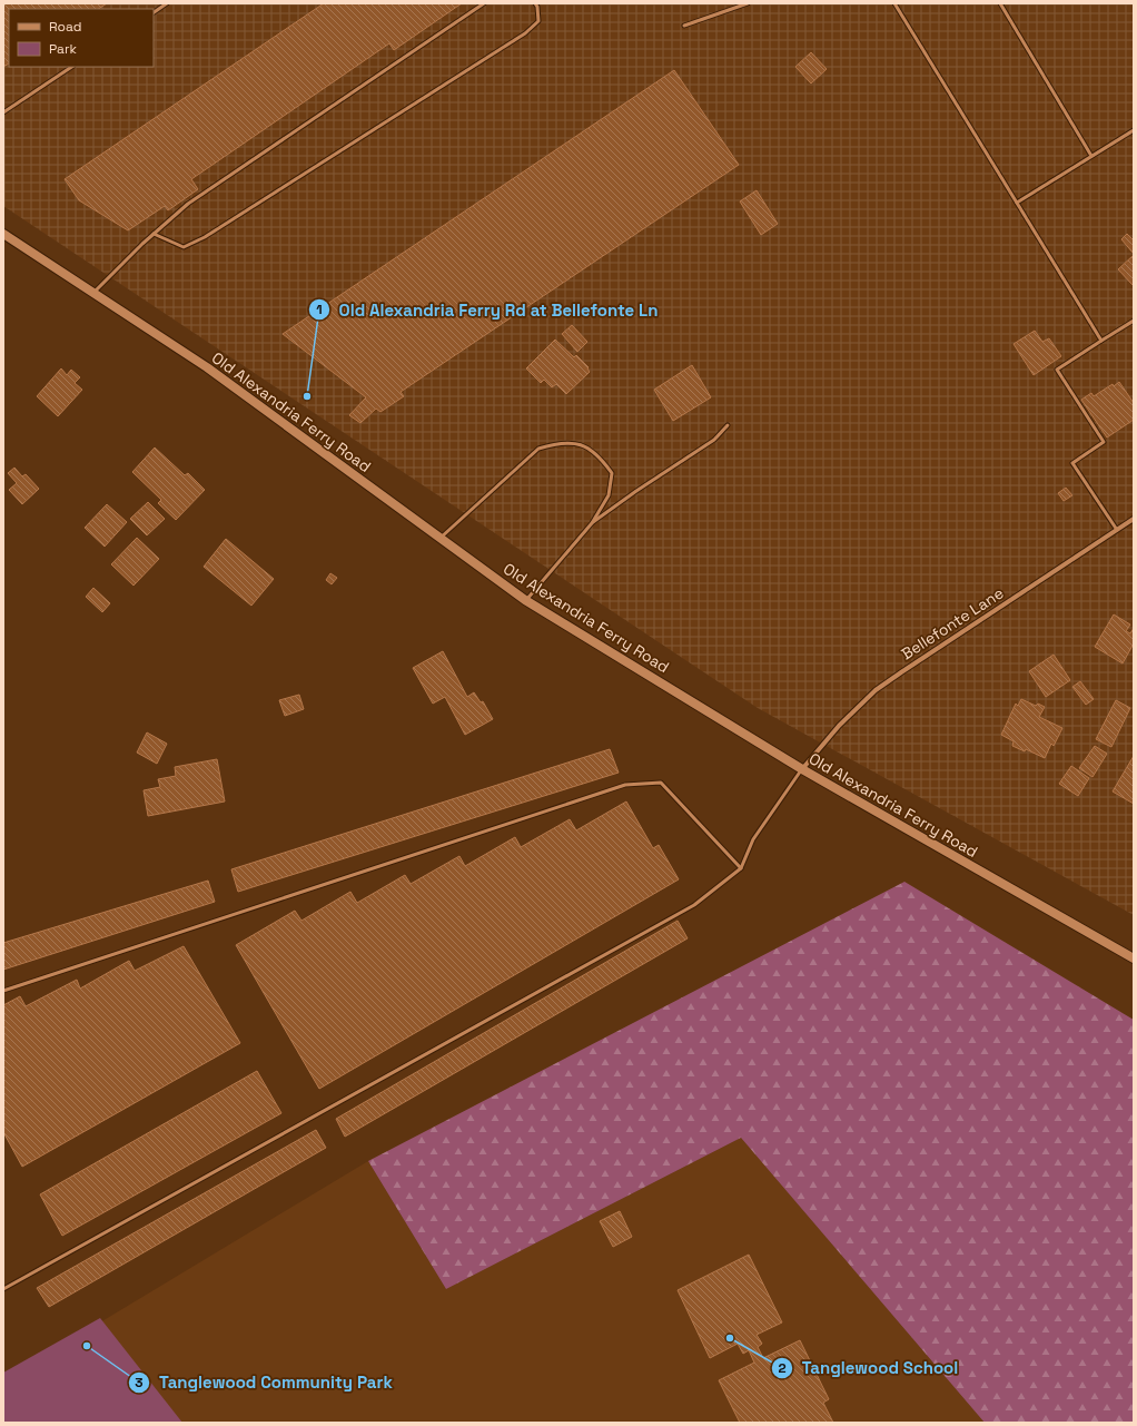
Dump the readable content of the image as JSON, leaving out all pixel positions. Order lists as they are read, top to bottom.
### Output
{
  "streets": {
    "main road": ["Old Alexandria Ferry Road"],
    "street": ["Bellefonte Lane"]
  },
  "crossings": [
    ["Old Alexandria Ferry Road", "Bellefonte Lane"]
  ],
  "places": ["Old Alexandria Ferry Rd at Bellefonte Ln", "Tanglewood School", "Tanglewood Community Park"],
  "legend": ["Road", "Park"]
}
